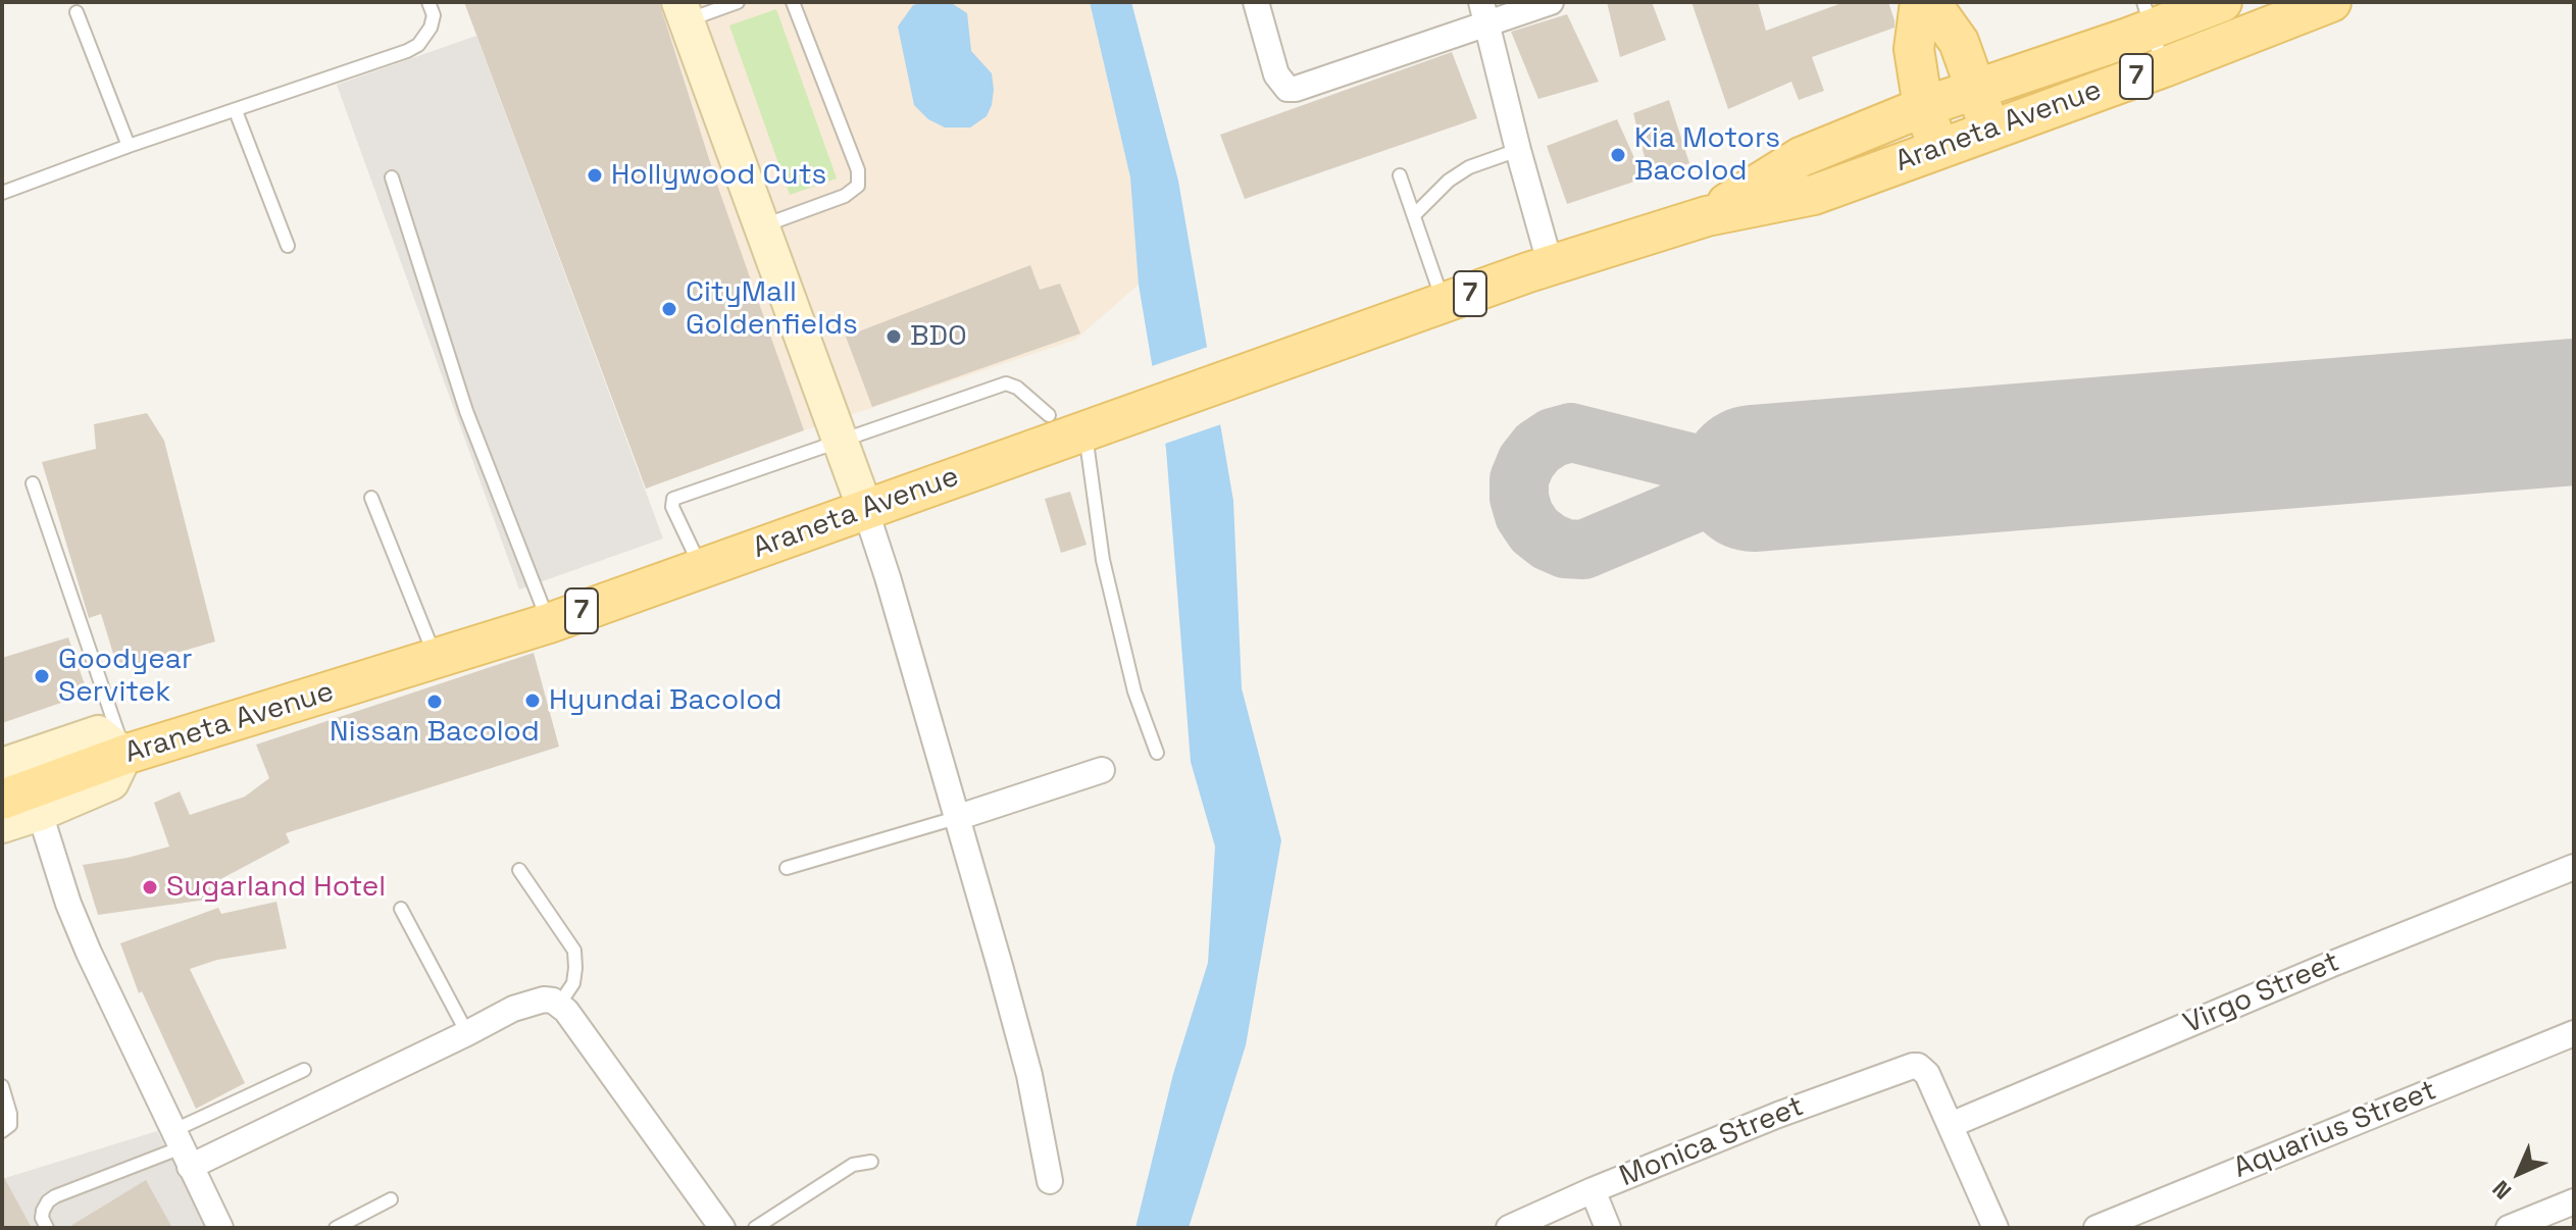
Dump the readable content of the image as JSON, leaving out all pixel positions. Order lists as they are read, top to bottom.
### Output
{
  "streets": {
    "main road": ["7", "Araneta Avenue"],
    "street": ["Virgo Street", "Aquarius Street", "Monica Street"]
  },
  "crossings": [
    ["Virgo Street", "Monica Street"]
  ],
  "places": [
    "Kia Motors Bacolod",
    "Hollywood Cuts",
    "CityMall Goldenfields",
    "BDO",
    "Goodyear Servitek",
    "Hyundai Bacolod",
    "Nissan Bacolod",
    "Sugarland Hotel"
  ],
  "north": "bottom left"
}
